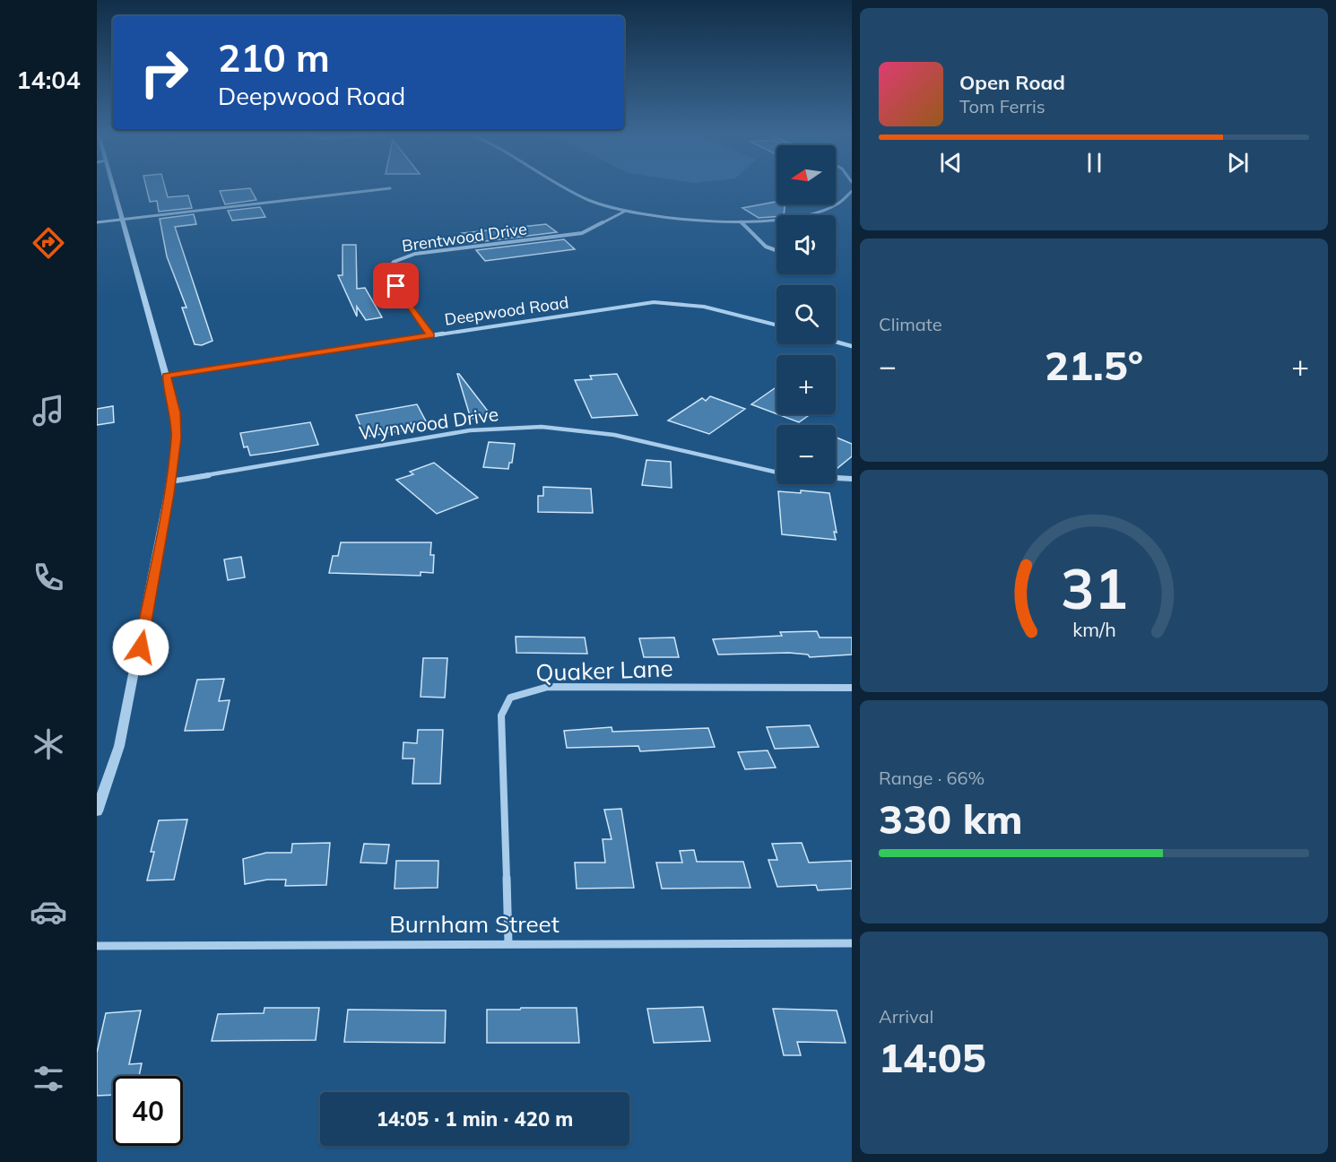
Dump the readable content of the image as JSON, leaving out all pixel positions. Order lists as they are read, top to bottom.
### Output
{
  "streets": {
    "street": [
      "Brentwood Drive",
      "Deepwood Road",
      "Wynwood Drive",
      "Quaker Lane",
      "Burnham Street"
    ]
  },
  "crossings": [
    ["Brentwood Drive", "Deepwood Road"],
    ["Quaker Lane", "Burnham Street"]
  ],
  "north": "left",
  "page": {
    "tabs": "14:04",
    "turn": ["210 m", "Deepwood Road"],
    "song": ["Open Road", "Tom Ferris"],
    "map_buttons": ["+", "−"],
    "tile": [
      "Climate",
      ["Range · 66%", "330 km"],
      ["Arrival", "14:05"]
    ],
    "heat": ["−", "21.5°", "+"],
    "limit": "40",
    "trip": "14:05 · 1 min · 420 m",
    "gauge": ["31", "km/h"]
  }
}
